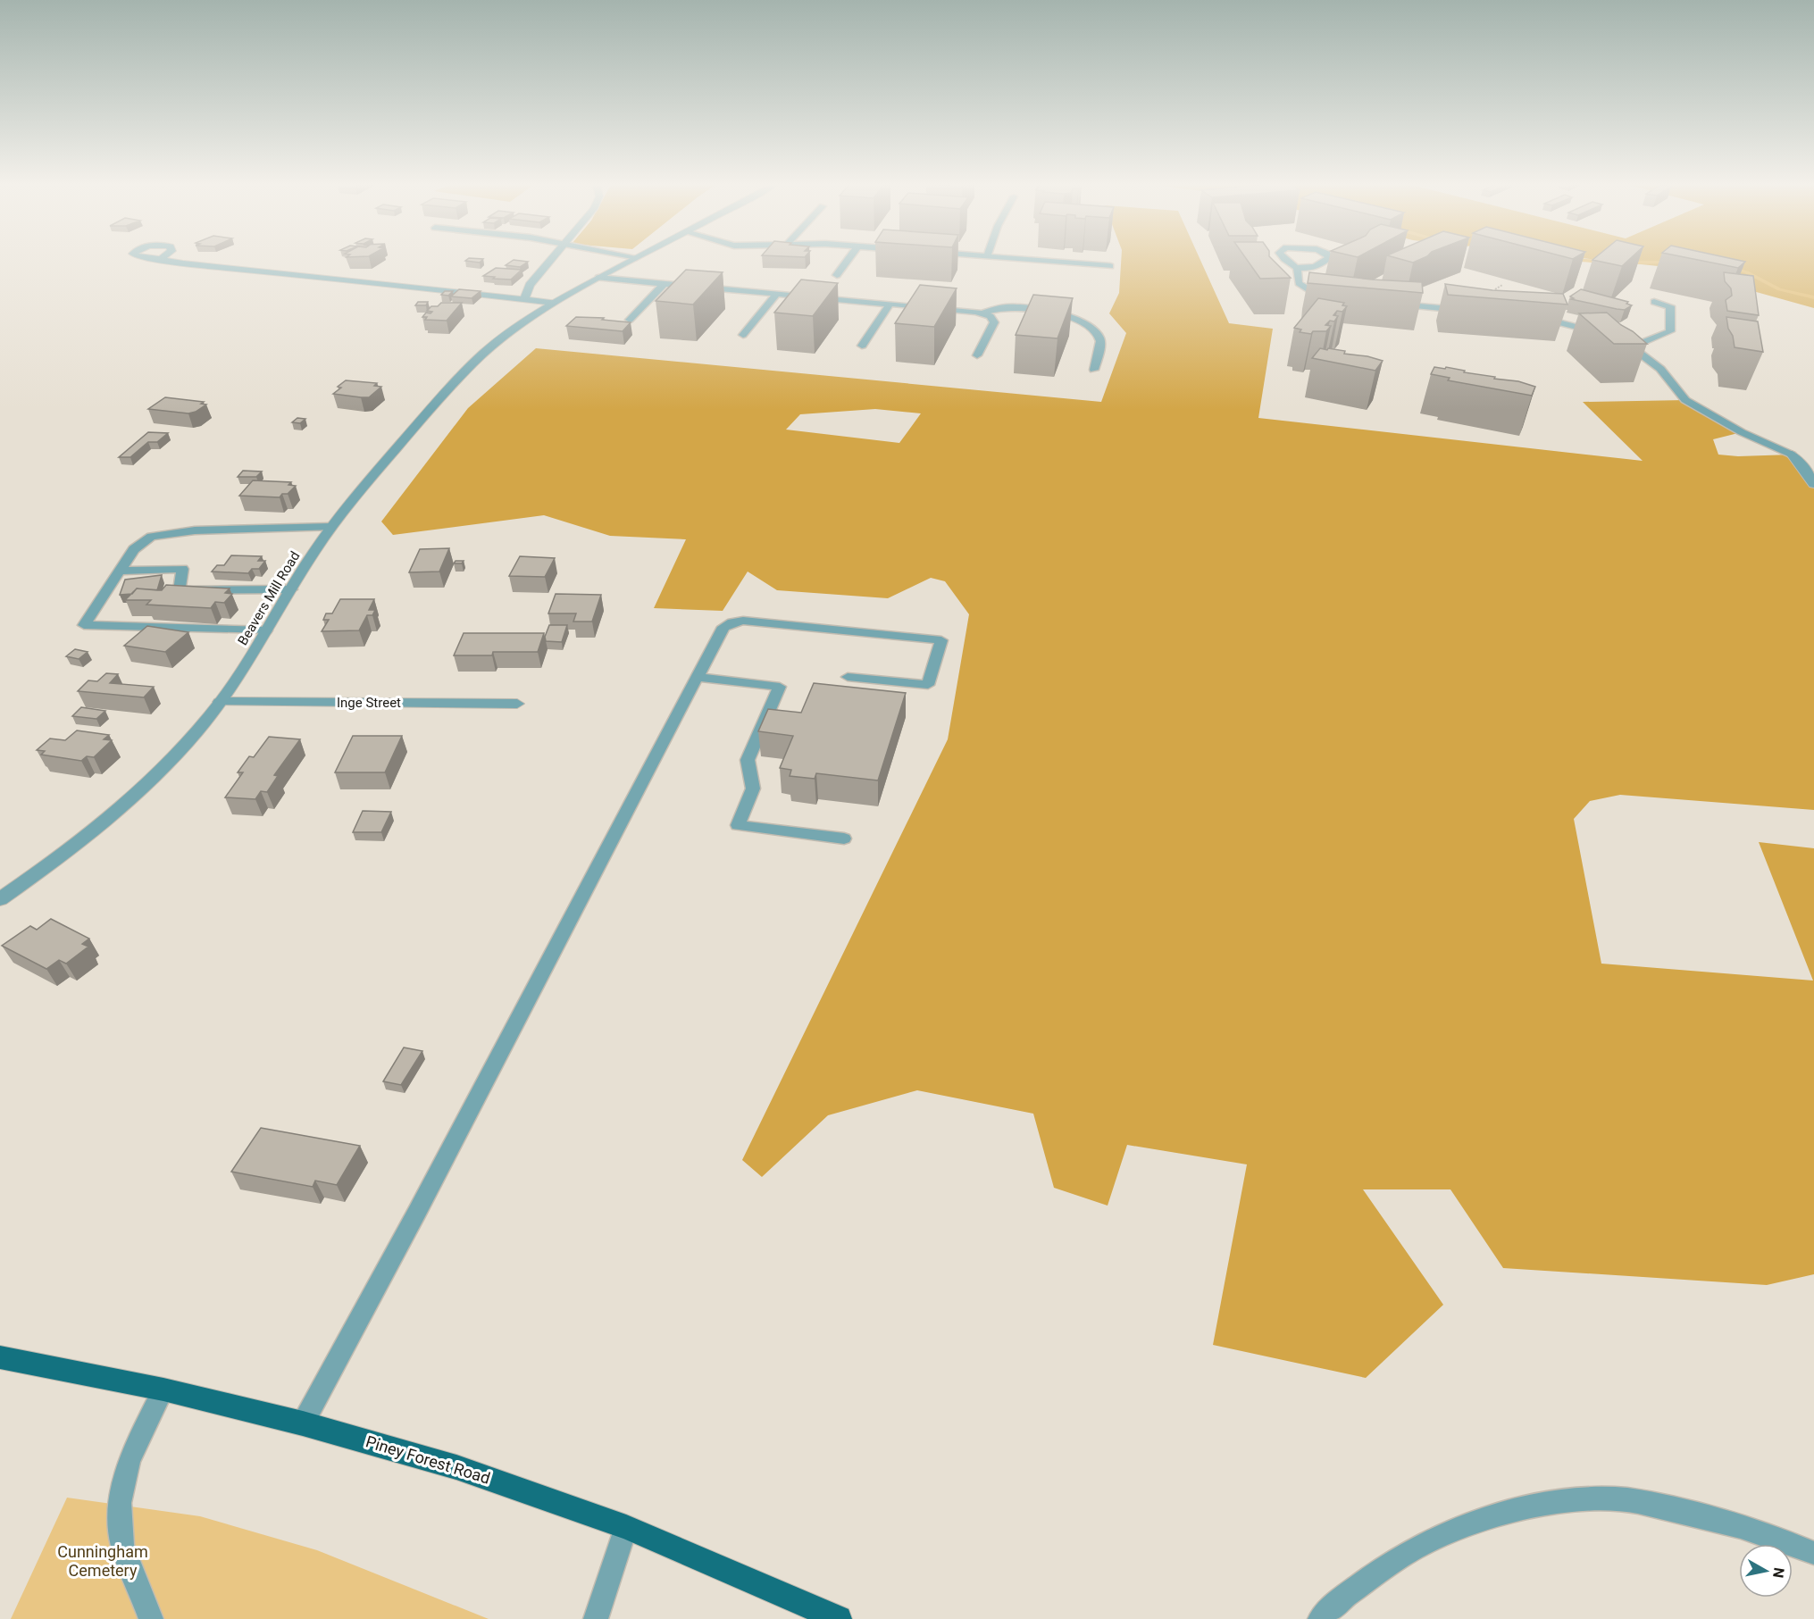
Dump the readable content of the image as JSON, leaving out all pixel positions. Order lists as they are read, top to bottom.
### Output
{
  "streets": {
    "main road": ["Piney Forest Road"],
    "street": ["Beavers Mill Road", "Inge Street"]
  },
  "crossings": [
    ["Beavers Mill Road", "Inge Street"]
  ],
  "parks": ["Cunningham Cemetery"],
  "north": "right"
}
